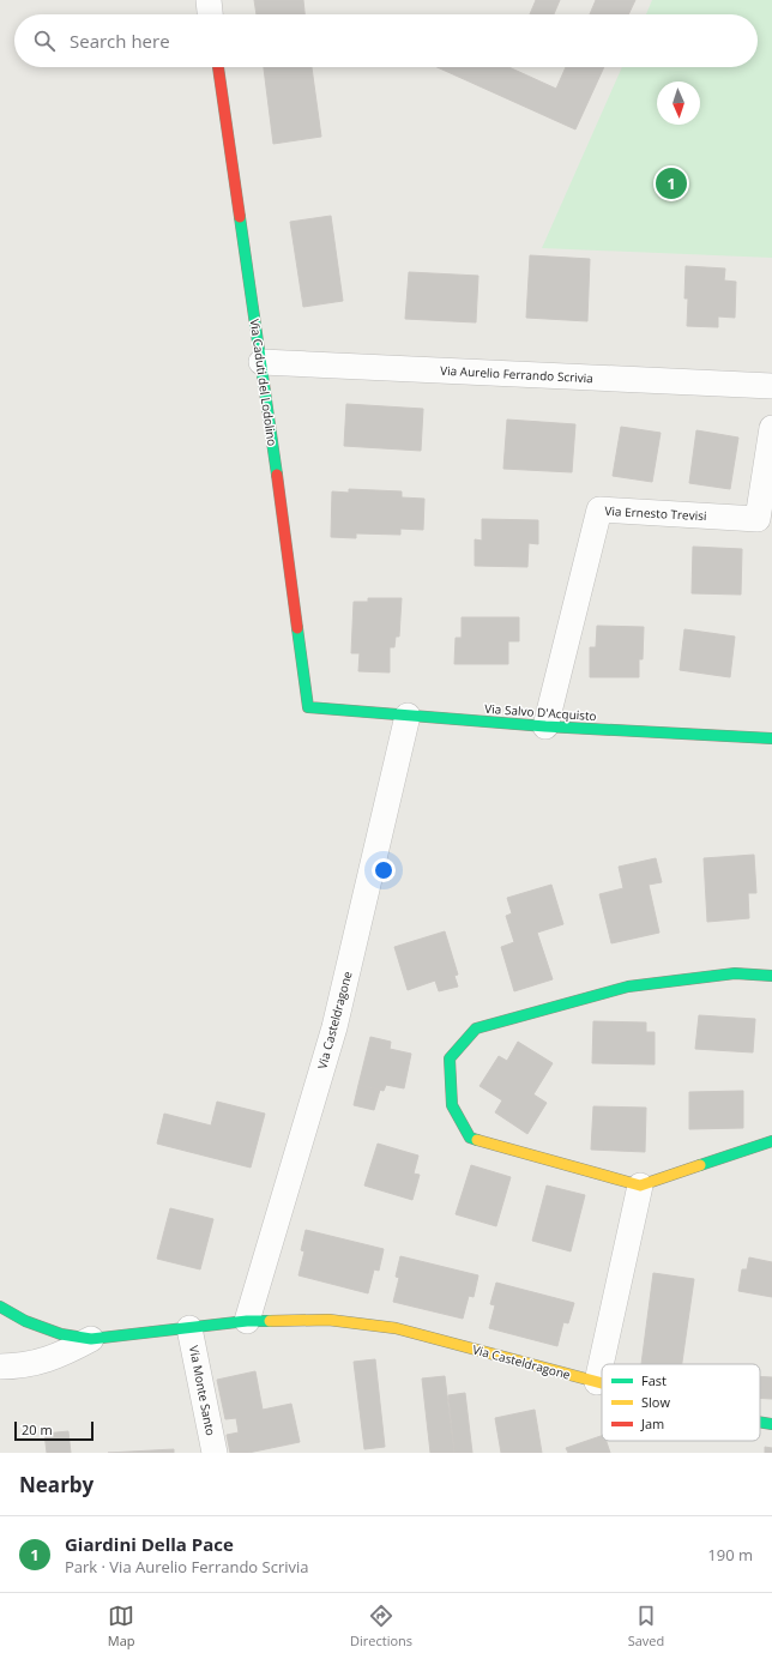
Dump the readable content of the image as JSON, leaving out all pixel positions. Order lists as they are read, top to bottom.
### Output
{
  "streets": {
    "street": [
      "Via Aurelio Ferrando Scrivia",
      "Via Caduti del Lodolino",
      "Via Ernesto Trevisi",
      "Via Salvo D'Acquisto",
      "Via Casteldragone",
      "Via Monte Santo"
    ]
  },
  "crossings": [
    ["Via Aurelio Ferrando Scrivia", "Via Caduti del Lodolino"],
    ["Via Caduti del Lodolino", "Via Salvo D'Acquisto"],
    ["Via Ernesto Trevisi", "Via Salvo D'Acquisto"],
    ["Via Salvo D'Acquisto", "Via Casteldragone"],
    ["Via Casteldragone", "Via Monte Santo"]
  ],
  "legend": ["Fast", "Slow", "Jam"],
  "scale_bar": "20 m",
  "north": "bottom",
  "page": {
    "search": "Search here",
    "pins": "1",
    "scale": "20 m",
    "heading": "Nearby",
    "list": [
      {
        "mark": "1",
        "name": "Giardini Della Pace",
        "note": "Park · Via Aurelio Ferrando Scrivia",
        "value": "190 m"
      }
    ],
    "nav": ["Map", "Directions", "Saved"]
  }
}
